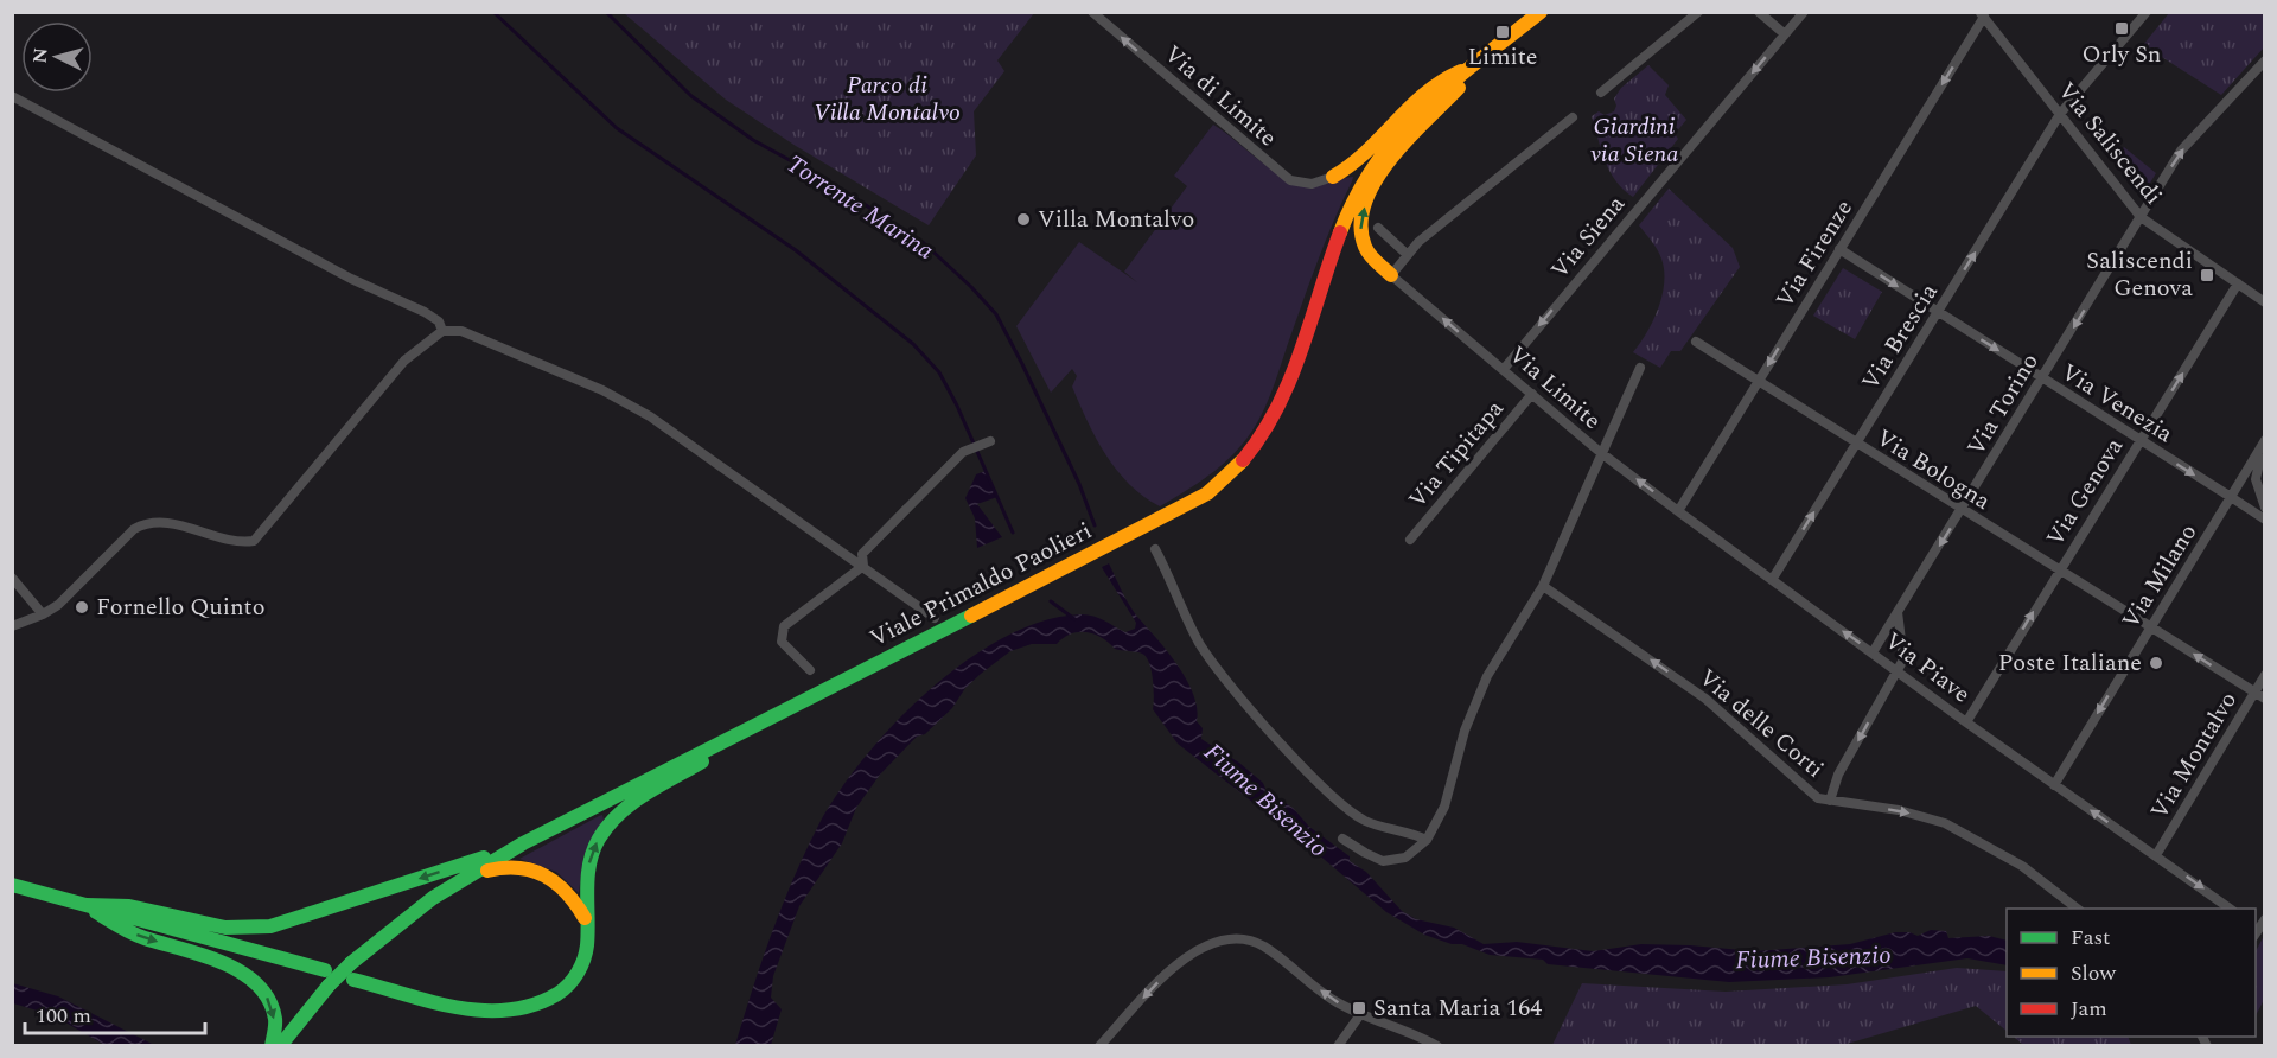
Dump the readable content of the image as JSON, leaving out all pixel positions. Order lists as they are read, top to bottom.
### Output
{
  "streets": {
    "main road": ["Viale Primaldo Paolieri"],
    "street": [
      "Via di Limite",
      "Via Saliscendi",
      "Via Siena",
      "Via Firenze",
      "Via Brescia",
      "Via Limite",
      "Via Venezia",
      "Via Torino",
      "Via Tipitapa",
      "Via Bologna",
      "Via Genova",
      "Via Milano",
      "Via Piave",
      "Via delle Corti",
      "Via Montalvo"
    ]
  },
  "crossings": [
    ["Via Saliscendi", "Via Firenze"],
    ["Via Saliscendi", "Via Brescia"],
    ["Via Saliscendi", "Via Torino"],
    ["Via Saliscendi", "Via Genova"],
    ["Via Siena", "Via Limite"],
    ["Via Firenze", "Via Venezia"],
    ["Via Firenze", "Via Bologna"],
    ["Via Firenze", "Via Piave"],
    ["Via Brescia", "Via Venezia"],
    ["Via Brescia", "Via Bologna"],
    ["Via Brescia", "Via Piave"],
    ["Via Limite", "Via Tipitapa"],
    ["Via Limite", "Via Piave"],
    ["Via Limite", "Via delle Corti"],
    ["Via Venezia", "Via Torino"],
    ["Via Venezia", "Via Genova"],
    ["Via Venezia", "Via Milano"],
    ["Via Torino", "Via Bologna"],
    ["Via Torino", "Via Piave"],
    ["Via Bologna", "Via Genova"],
    ["Via Bologna", "Via Milano"],
    ["Via Bologna", "Via Montalvo"],
    ["Via Genova", "Via Piave"],
    ["Via Milano", "Via Piave"],
    ["Via Piave", "Via Montalvo"]
  ],
  "one_way": [
    "Via di Limite",
    "Via Siena",
    "Via Firenze",
    "Via Brescia",
    "Via Venezia",
    "Via Genova",
    "Via Milano"
  ],
  "water": ["Torrente Marina", "Fiume Bisenzio"],
  "parks": ["Parco di Villa Montalvo", "Giardini via Siena"],
  "places": {
    "transit": [
      "Orly Sn",
      "Limite",
      "Saliscendi Genova",
      "Santa Maria 164"
    ],
    "other": ["Villa Montalvo", "Fornello Quinto", "Poste Italiane"]
  },
  "legend": ["Fast", "Slow", "Jam"],
  "scale_bar": "100 m",
  "north": "left"
}
